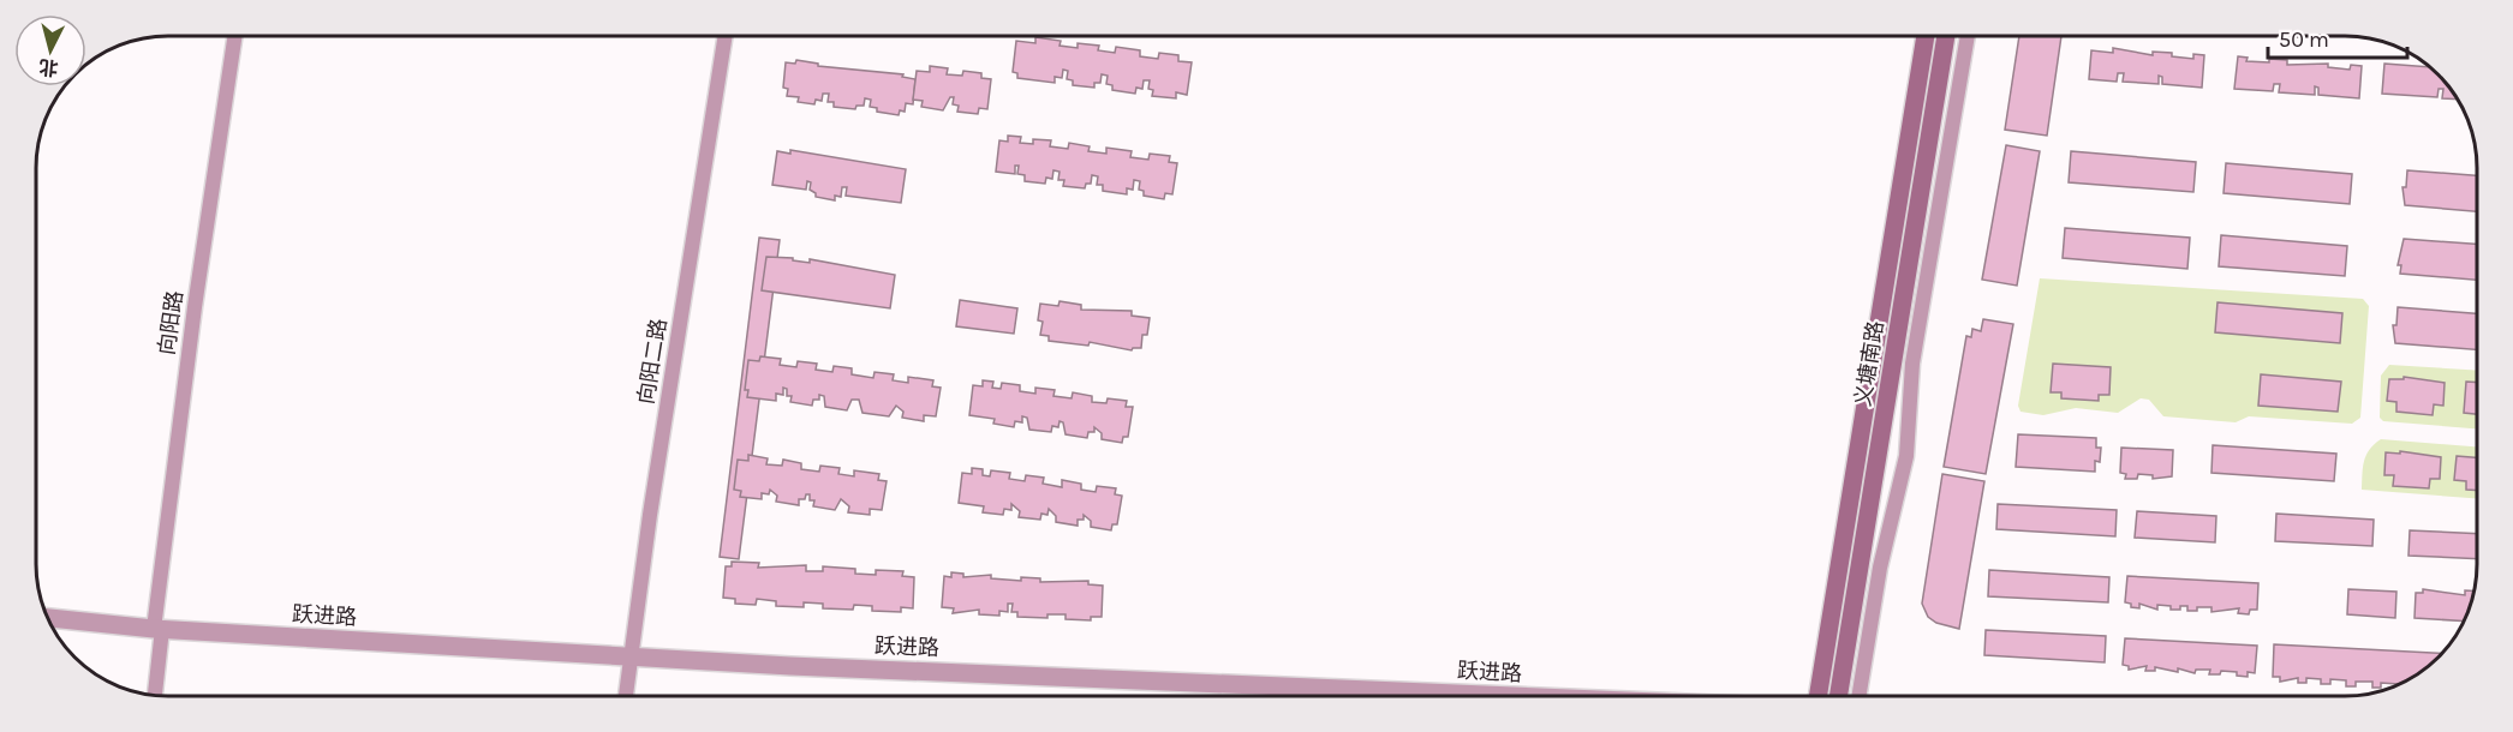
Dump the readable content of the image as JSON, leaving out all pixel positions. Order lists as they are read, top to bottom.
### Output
{
  "streets": {
    "main road": ["义塘南路"],
    "street": ["向阳路", "向阳二路", "跃进路"]
  },
  "crossings": [
    ["向阳路", "跃进路"],
    ["向阳二路", "跃进路"]
  ],
  "scale_bar": "50 m",
  "north": "bottom"
}
